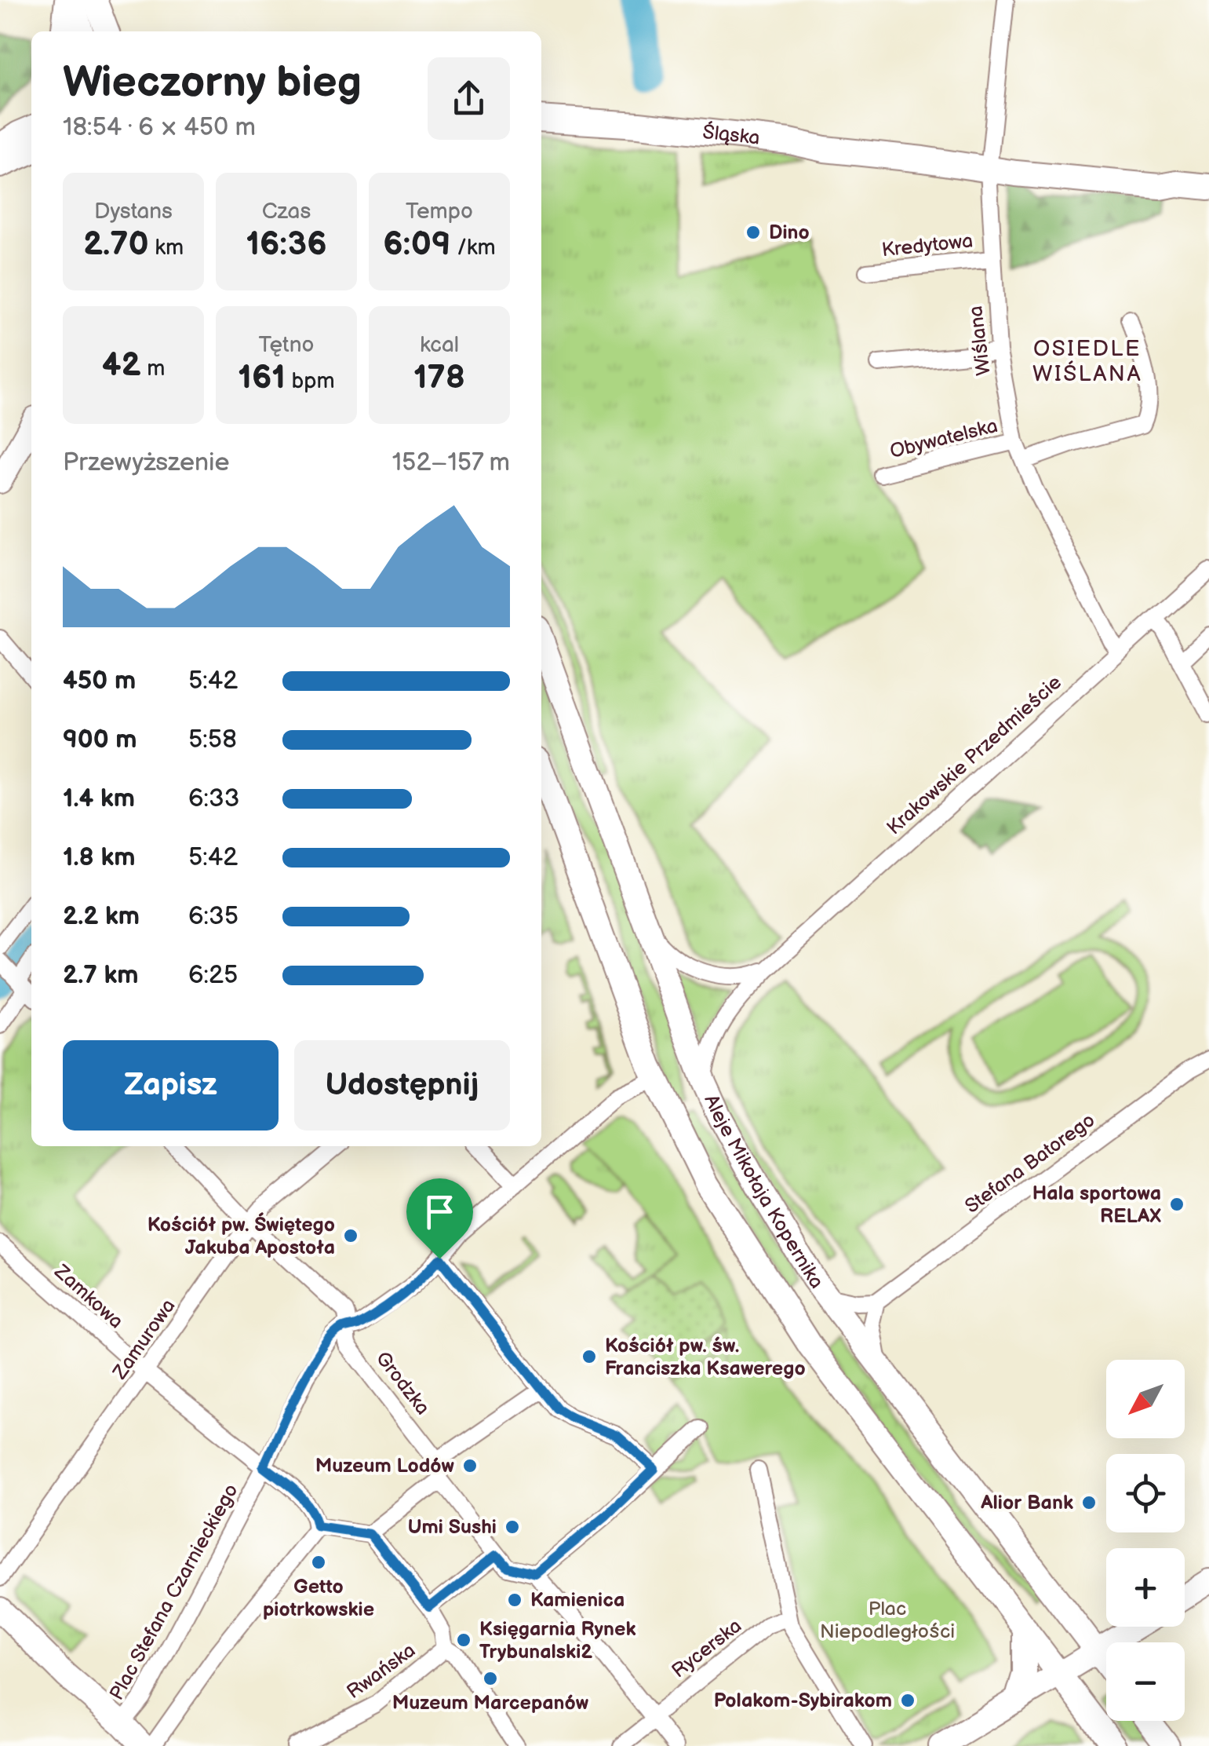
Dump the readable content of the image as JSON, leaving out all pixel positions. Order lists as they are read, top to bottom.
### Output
{
  "streets": {
    "main road": ["Śląska", "Aleje Mikołaja Kopernika"],
    "street": [
      "Kredytowa",
      "Wiślana",
      "Obywatelska",
      "Krakowskie Przedmieście",
      "Stefana Batorego",
      "Zamkowa",
      "Zamurowa",
      "Grodzka",
      "Plac Stefana Czarnieckiego",
      "Rycerska",
      "Rwańska"
    ]
  },
  "crossings": [
    ["Śląska", "Wiślana"],
    ["Kredytowa", "Wiślana"],
    ["Wiślana", "Obywatelska"],
    ["Wiślana", "Krakowskie Przedmieście"],
    ["Krakowskie Przedmieście", "Aleje Mikołaja Kopernika"],
    ["Zamkowa", "Zamurowa"],
    ["Zamkowa", "Plac Stefana Czarnieckiego"],
    ["Zamurowa", "Grodzka"],
    ["Grodzka", "Plac Stefana Czarnieckiego"]
  ],
  "districts": ["OSIEDLE WIŚLANA"],
  "parks": ["Plac Niepodległości"],
  "places": [
    "Dino",
    "Hala sportowa RELAX",
    "Kościół pw. Świętego Jakuba Apostoła",
    "Kościół pw. św. Franciszka Ksawerego",
    "Muzeum Lodów",
    "Alior Bank",
    "Umi Sushi",
    "Getto piotrkowskie",
    "Kamienica",
    "Księgarnia Rynek Trybunalski2",
    "Muzeum Marcepanów",
    "Polakom-Sybirakom"
  ],
  "north": "bottom left",
  "page": {
    "heading": ["Wieczorny bieg", "18:54 · 6 × 450 m"],
    "stats": [
      ["Dystans", "2.70 km"],
      ["Czas", "16:36"],
      ["Tempo", "6:09 /km"],
      ["42 m"],
      ["Tętno", "161 bpm"],
      ["kcal", "178"]
    ],
    "chart": ["Przewyższenie", "152–157 m"],
    "list": [
      {
        "name": "450 m",
        "note": "5:42"
      },
      {
        "name": "900 m",
        "note": "5:58"
      },
      {
        "name": "1.4 km",
        "note": "6:33"
      },
      {
        "name": "1.8 km",
        "note": "5:42"
      },
      {
        "name": "2.2 km",
        "note": "6:35"
      },
      {
        "name": "2.7 km",
        "note": "6:25"
      }
    ],
    "buttons": ["Zapisz", "Udostępnij"],
    "map_buttons": ["+", "−"]
  }
}
